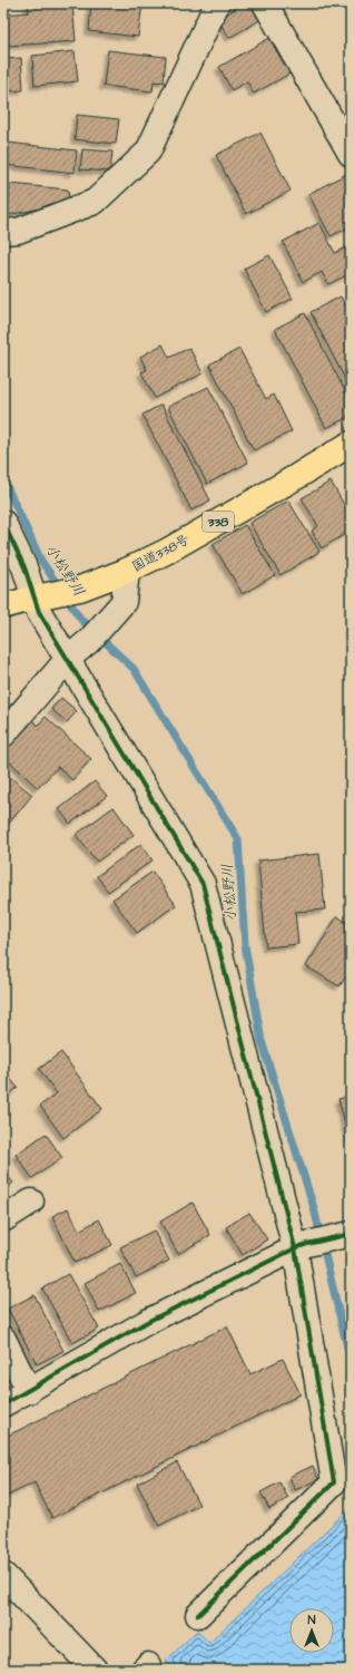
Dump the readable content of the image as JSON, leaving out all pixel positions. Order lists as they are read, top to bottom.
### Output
{
  "streets": {
    "highway": ["338", "国道338号"]
  },
  "water": ["小松野川"],
  "north": "top"
}
